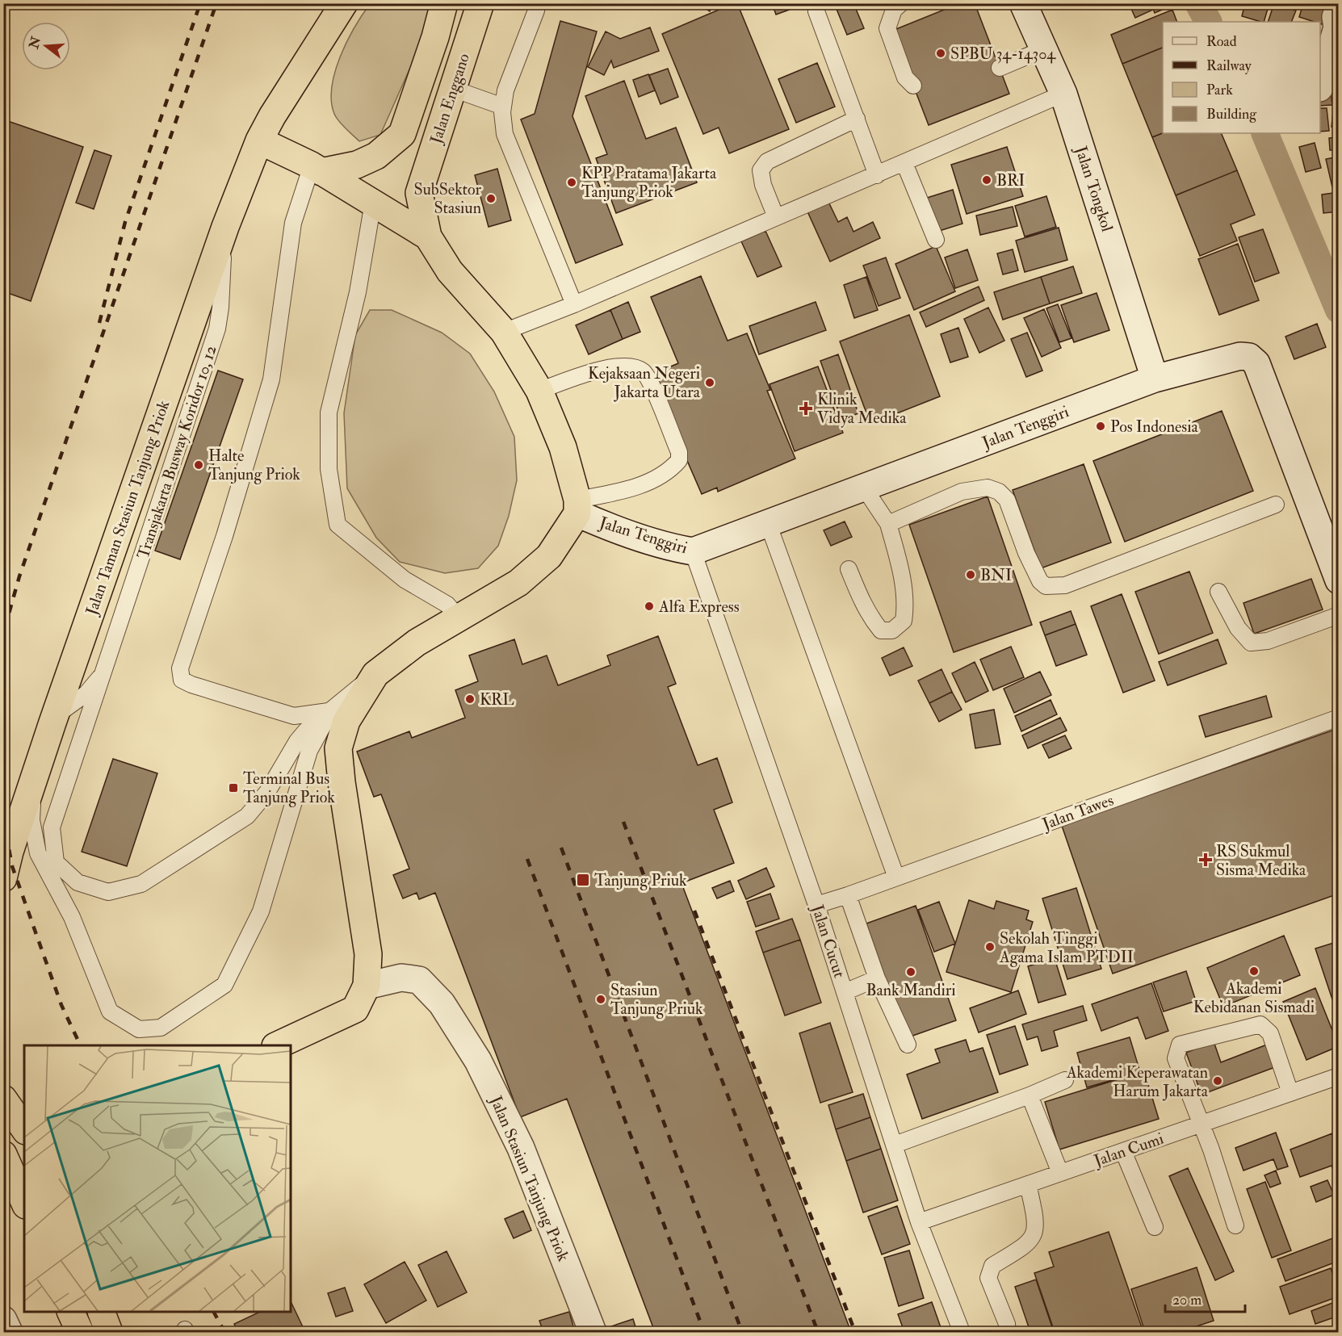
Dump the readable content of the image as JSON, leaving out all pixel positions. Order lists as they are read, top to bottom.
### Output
{
  "streets": {
    "highway": ["Jalan Enggano", "Jalan Taman Stasiun Tanjung Priok"],
    "street": ["Jalan Tongkol", "Jalan Tenggiri", "Jalan Stasiun Tanjung Priok"],
    "lane": [
      "Transjakarta Busway Koridor 10, 12",
      "Jalan Tawes",
      "Jalan Cucut",
      "Jalan Cumi"
    ]
  },
  "crossings": [
    ["Jalan Tongkol", "Jalan Tenggiri"],
    ["Jalan Tenggiri", "Jalan Cucut"],
    ["Transjakarta Busway Koridor 10, 12", "Jalan Taman Stasiun Tanjung Priok"],
    ["Jalan Tawes", "Jalan Cucut"],
    ["Jalan Cucut", "Jalan Cumi"]
  ],
  "places": {
    "other": [
      "SPBU 34-14304",
      "BRI",
      "KPP Pratama Jakarta Tanjung Priok",
      "SubSektor Stasiun",
      "Kejaksaan Negeri Jakarta Utara",
      "Pos Indonesia",
      "Halte Tanjung Priok",
      "BNI",
      "Alfa Express",
      "KRL",
      "Sekolah Tinggi Agama Islam PTDII",
      "Akademi Kebidanan Sismadi",
      "Bank Mandiri",
      "Stasiun Tanjung Priuk",
      "Akademi Keperawatan Harum Jakarta"
    ],
    "health": ["Klinik Vidya Medika", "RS Sukmul Sisma Medika"],
    "transit": ["Terminal Bus Tanjung Priok", "Tanjung Priuk"]
  },
  "legend": [
    "Road",
    "Railway",
    "Park",
    "Building"
  ],
  "scale_bar": "20 m",
  "north": "left"
}
